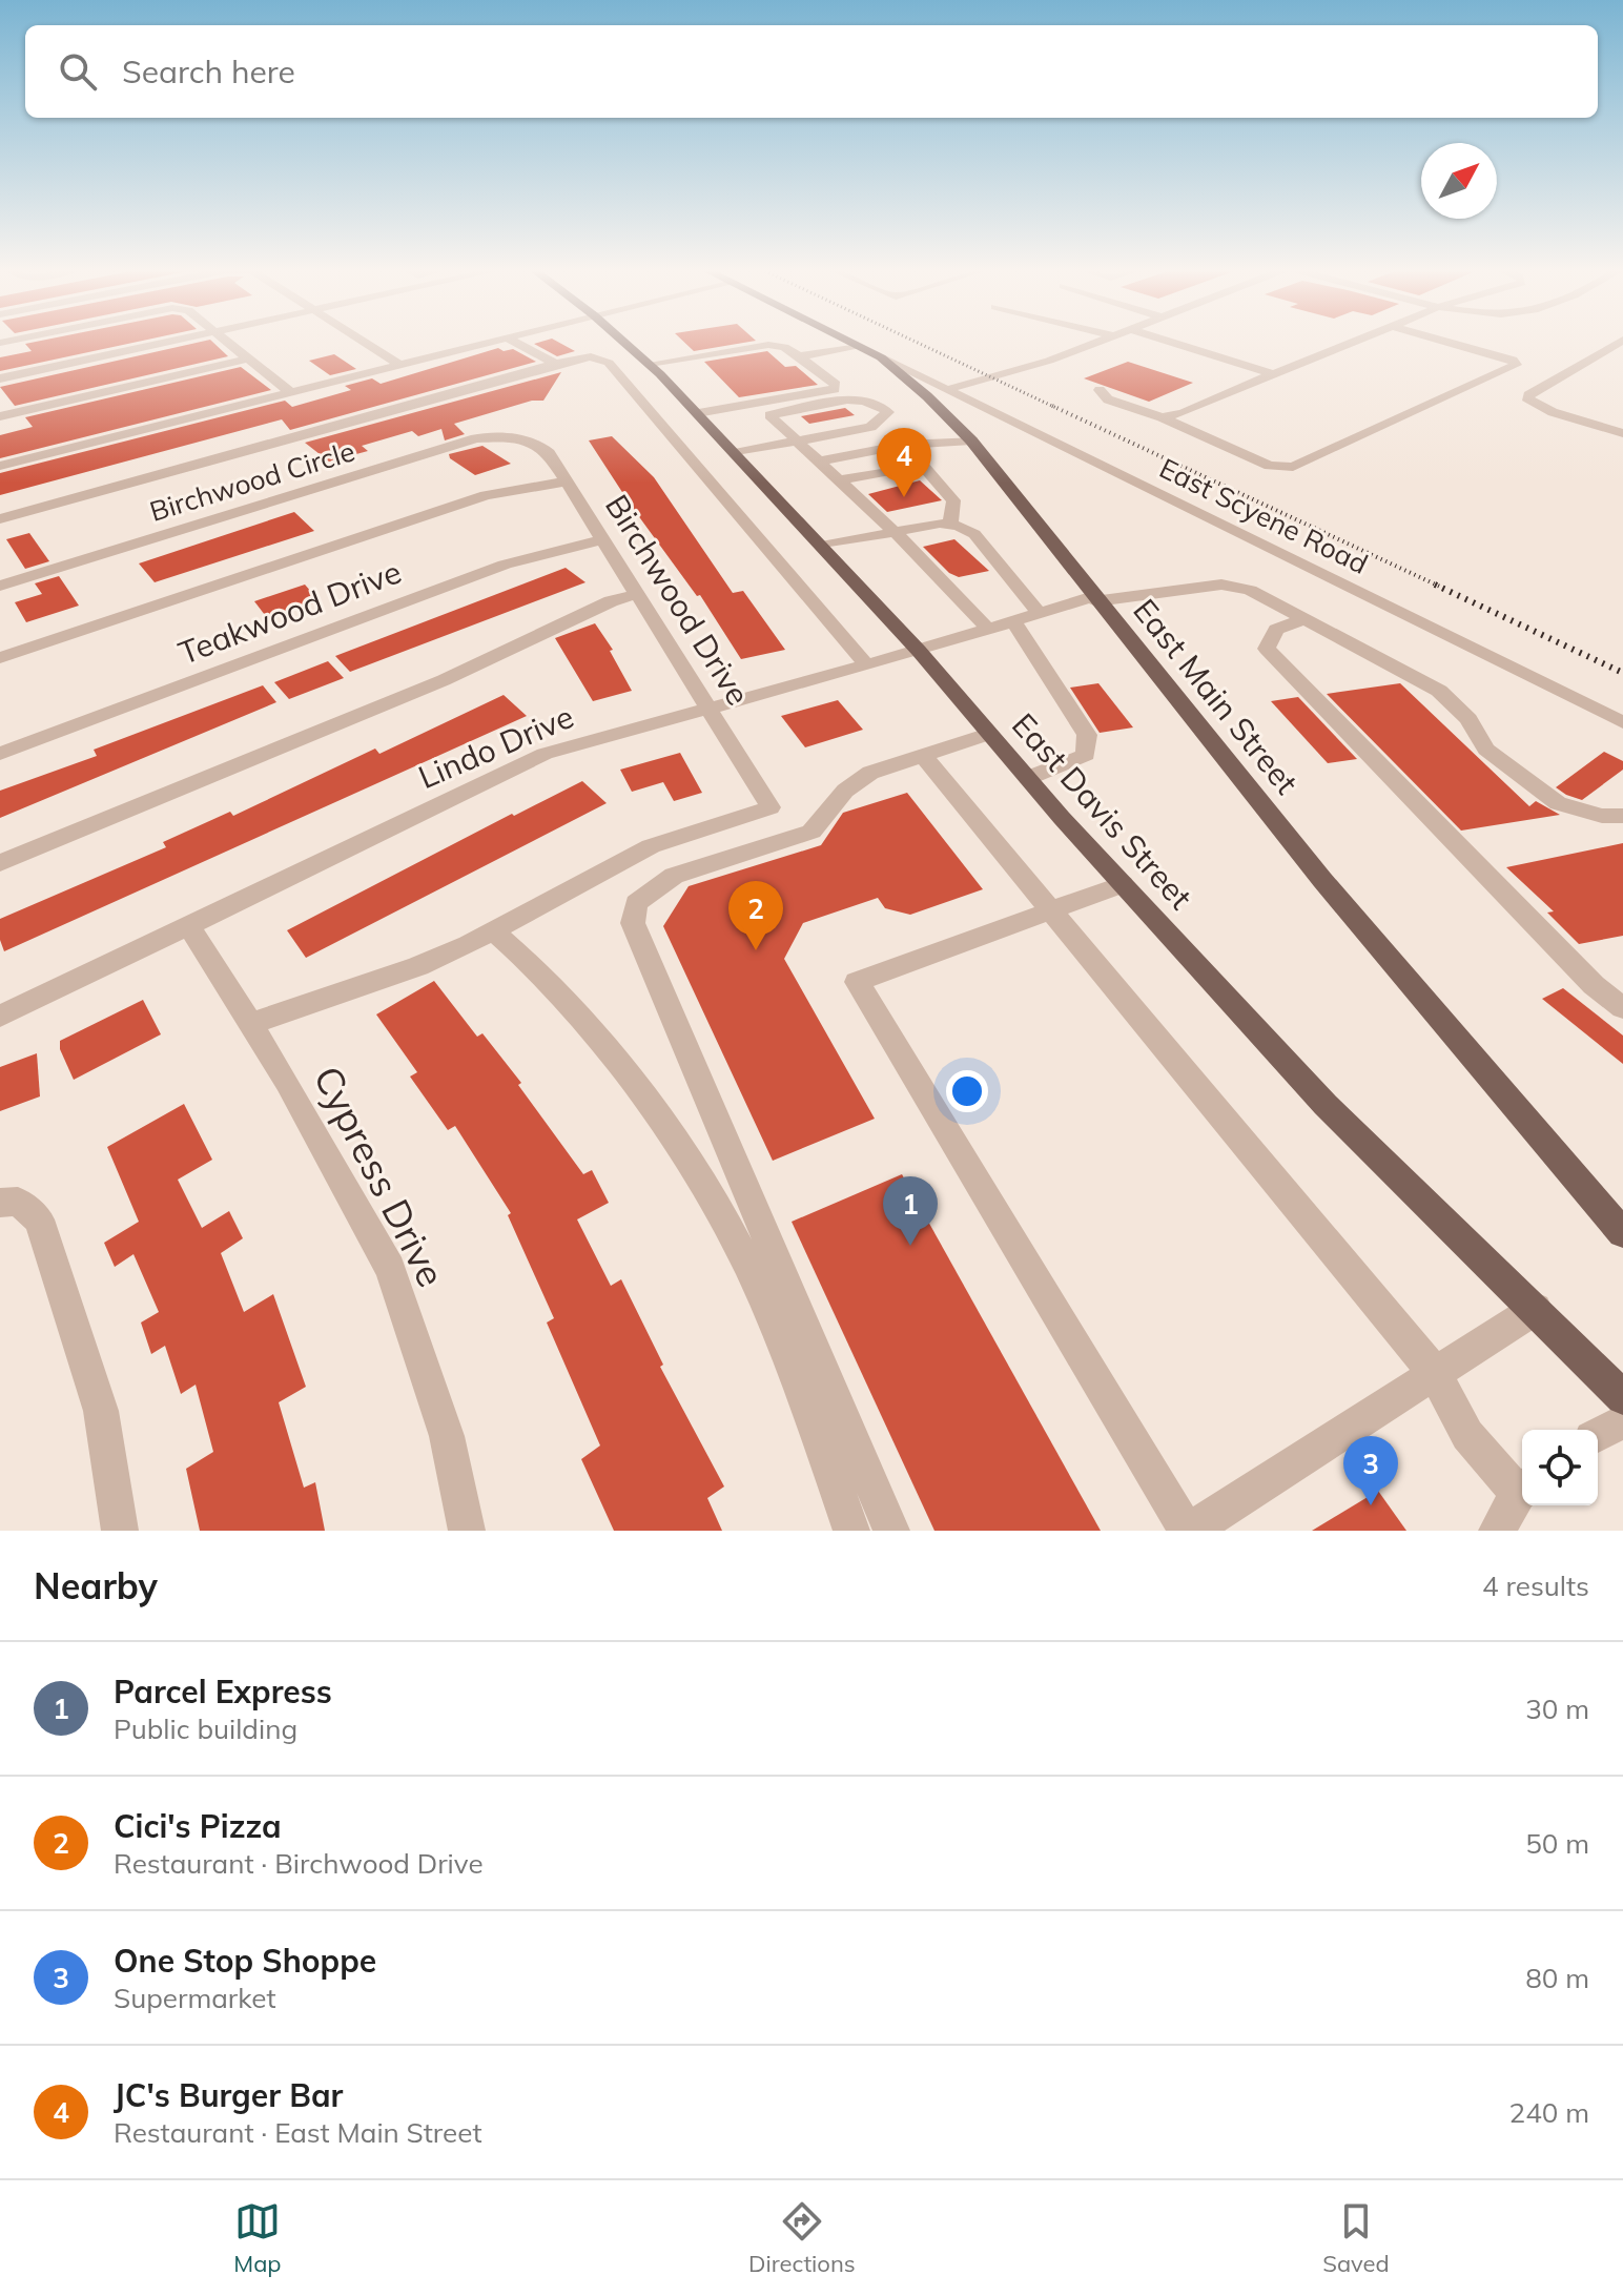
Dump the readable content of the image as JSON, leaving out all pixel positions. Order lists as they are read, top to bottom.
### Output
{
  "streets": {
    "main road": ["East Main Street", "East Davis Street"],
    "street": [
      "Birchwood Circle",
      "East Scyene Road",
      "Birchwood Drive",
      "Teakwood Drive",
      "Lindo Drive",
      "Cypress Drive"
    ]
  },
  "crossings": [
    ["Birchwood Circle", "Birchwood Drive"],
    ["East Scyene Road", "East Main Street"],
    ["Birchwood Drive", "Teakwood Drive"],
    ["Birchwood Drive", "Lindo Drive"],
    ["East Main Street", "Lindo Drive"],
    ["Lindo Drive", "East Davis Street"],
    ["Lindo Drive", "Cypress Drive"]
  ],
  "north": "top right",
  "page": {
    "search": "Search here",
    "pins": [
      "4",
      "2",
      "1",
      "3"
    ],
    "heading": ["Nearby", "4 results"],
    "list": [
      {
        "mark": "1",
        "name": "Parcel Express",
        "note": "Public building",
        "value": "30 m"
      },
      {
        "mark": "2",
        "name": "Cici's Pizza",
        "note": "Restaurant · Birchwood Drive",
        "value": "50 m"
      },
      {
        "mark": "3",
        "name": "One Stop Shoppe",
        "note": "Supermarket",
        "value": "80 m"
      },
      {
        "mark": "4",
        "name": "JC's Burger Bar",
        "note": "Restaurant · East Main Street",
        "value": "240 m"
      }
    ],
    "nav": ["Map", "Directions", "Saved"]
  }
}
